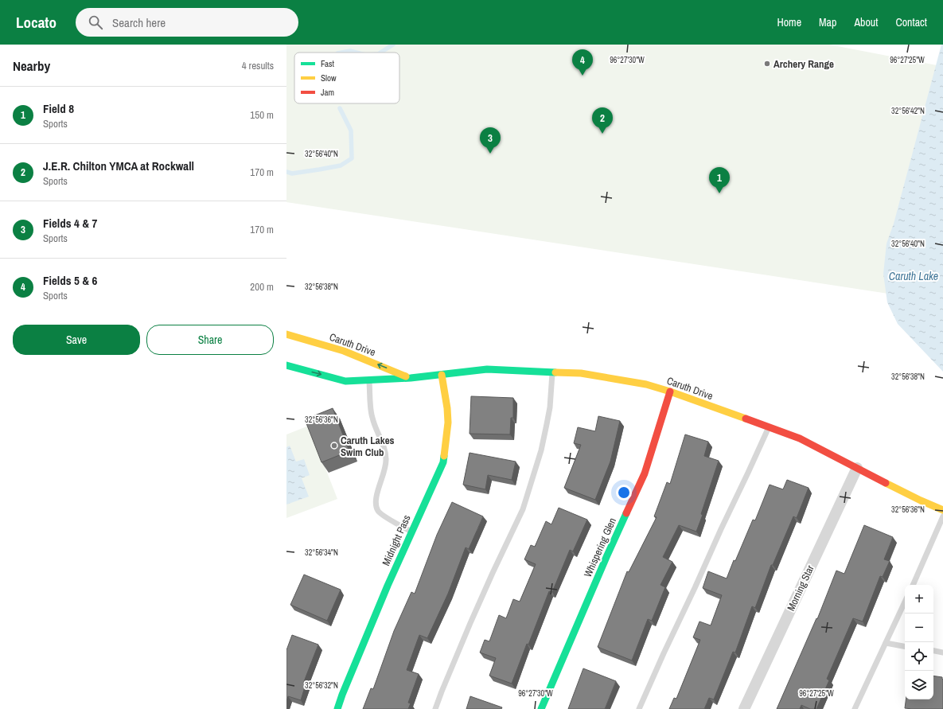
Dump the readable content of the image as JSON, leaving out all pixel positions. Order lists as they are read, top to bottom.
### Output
{
  "streets": {
    "street": [
      "Caruth Drive",
      "Midnight Pass",
      "Whispering Glen",
      "Morning Star"
    ]
  },
  "crossings": [
    ["Caruth Drive", "Midnight Pass"],
    ["Caruth Drive", "Whispering Glen"],
    ["Caruth Drive", "Morning Star"]
  ],
  "water": ["Caruth Lake"],
  "places": ["Archery Range", "Caruth Lakes Swim Club"],
  "legend": ["Fast", "Slow", "Jam"],
  "page": {
    "header": "Locato",
    "search": "Search here",
    "nav": [
      "Home",
      "Map",
      "About",
      "Contact"
    ],
    "heading": ["Nearby", "4 results"],
    "pins": [
      "4",
      "2",
      "3",
      "1"
    ],
    "list": [
      {
        "mark": "1",
        "name": "Field 8",
        "note": "Sports",
        "value": "150 m"
      },
      {
        "mark": "2",
        "name": "J.E.R. Chilton YMCA at Rockwall",
        "note": "Sports",
        "value": "170 m"
      },
      {
        "mark": "3",
        "name": "Fields 4 & 7",
        "note": "Sports",
        "value": "170 m"
      },
      {
        "mark": "4",
        "name": "Fields 5 & 6",
        "note": "Sports",
        "value": "200 m"
      }
    ],
    "buttons": ["Save", "Share"],
    "map_buttons": ["+", "−"]
  },
  "coordinates": [
    "96°27'30\"W",
    "96°27'25\"W",
    "32°56'42\"N",
    "32°56'40\"N",
    "32°56'38\"N",
    "32°56'36\"N",
    "32°56'34\"N",
    "32°56'32\"N"
  ]
}
